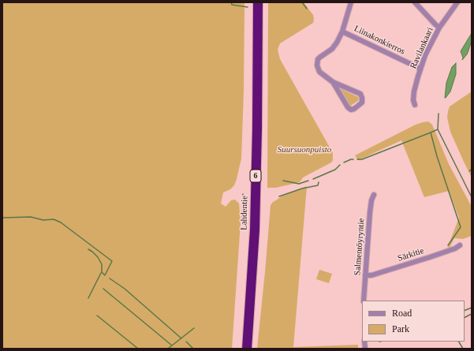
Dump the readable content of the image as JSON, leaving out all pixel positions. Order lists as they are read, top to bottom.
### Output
{
  "streets": {
    "highway": ["6", "Lahdentie"],
    "street": [
      "Liinakonkierros",
      "Ravilankaari",
      "Salmentöyryntie",
      "Särkitie"
    ]
  },
  "crossings": [
    ["Liinakonkierros", "Ravilankaari"],
    ["Salmentöyryntie", "Särkitie"]
  ],
  "parks": ["Suursuonpuisto"],
  "legend": ["Road", "Park"]
}
